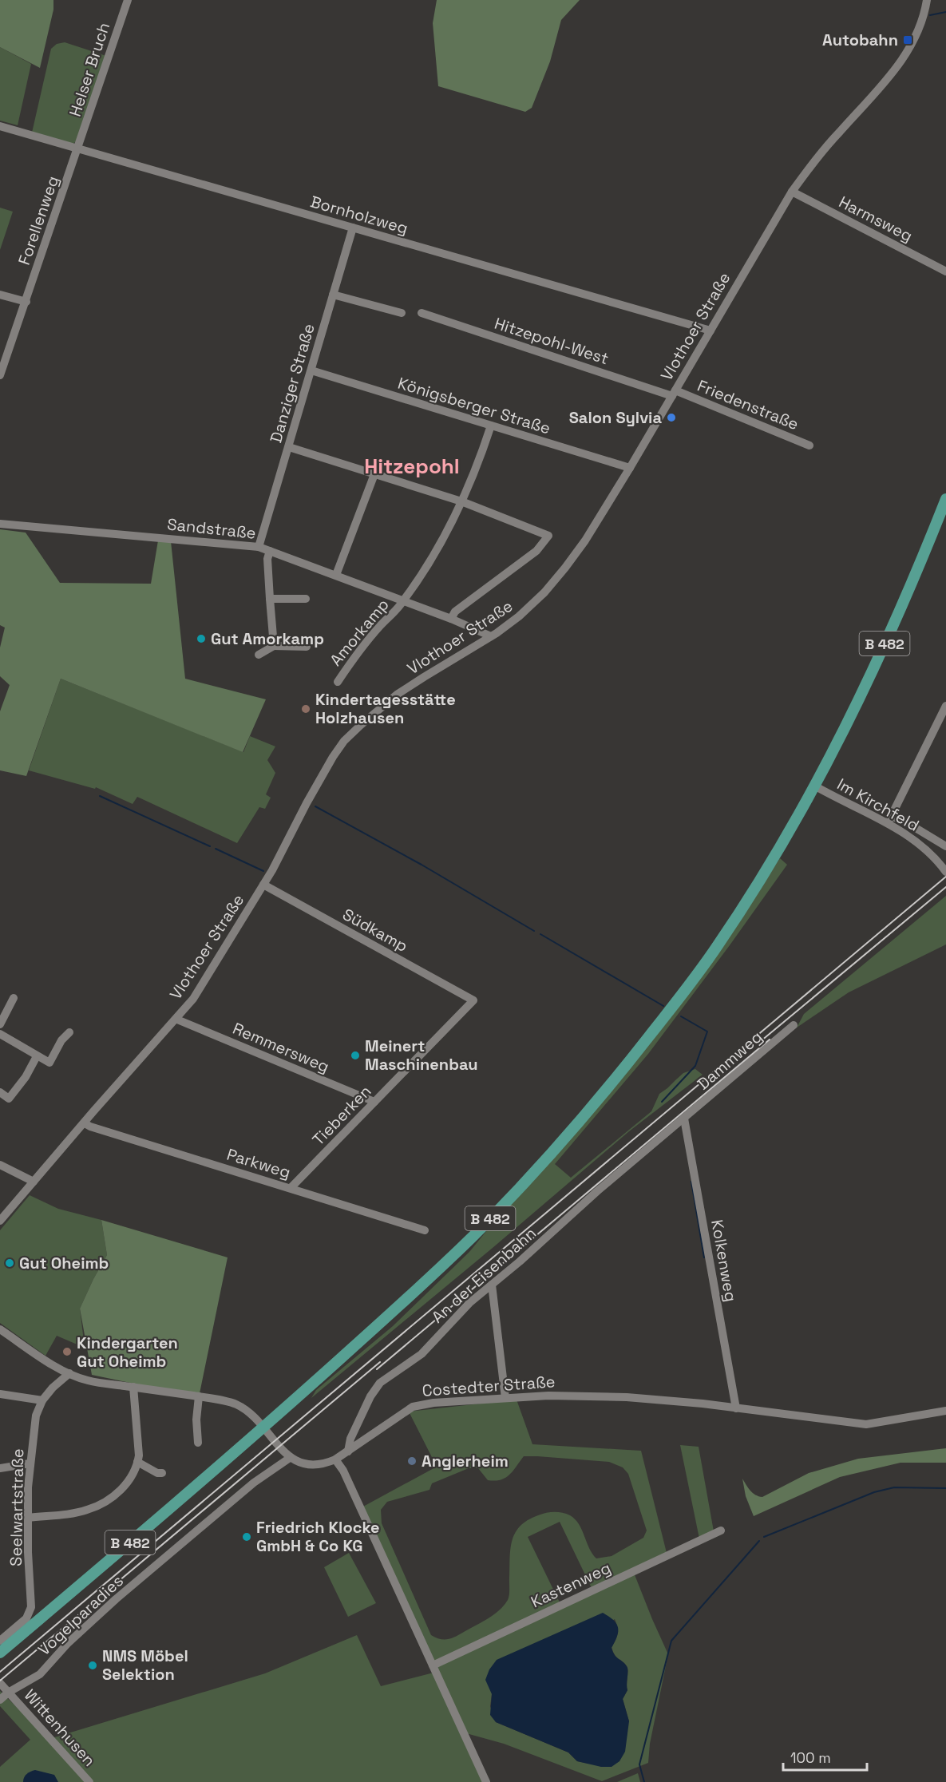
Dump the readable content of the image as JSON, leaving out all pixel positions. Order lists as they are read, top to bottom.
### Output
{
  "streets": {
    "main road": ["B 482"],
    "street": [
      "Helser Bruch",
      "Bornholzweg",
      "Harmsweg",
      "Forellenweg",
      "Vlothoer Straße",
      "Hitzepohl-West",
      "Danziger Straße",
      "Friedenstraße",
      "Königsberger Straße",
      "Sandstraße",
      "Amorkamp",
      "Im Kirchfeld",
      "Südkamp",
      "Remmersweg",
      "Dammweg",
      "Tieberken",
      "Parkweg",
      "Kolkenweg",
      "An der Eisenbahn",
      "Costedter Straße",
      "Seelwartstraße",
      "Kastenweg",
      "Vogelparadies",
      "Wittenhusen"
    ]
  },
  "crossings": [
    ["Helser Bruch", "Bornholzweg"],
    ["Helser Bruch", "Forellenweg"],
    ["Bornholzweg", "Forellenweg"],
    ["Bornholzweg", "Vlothoer Straße"],
    ["Bornholzweg", "Danziger Straße"],
    ["Harmsweg", "Vlothoer Straße"],
    ["Vlothoer Straße", "Hitzepohl-West"],
    ["Vlothoer Straße", "Friedenstraße"],
    ["Vlothoer Straße", "Königsberger Straße"],
    ["Vlothoer Straße", "Sandstraße"],
    ["Vlothoer Straße", "Südkamp"],
    ["Vlothoer Straße", "Remmersweg"],
    ["Vlothoer Straße", "Parkweg"],
    ["Hitzepohl-West", "Friedenstraße"],
    ["Danziger Straße", "Königsberger Straße"],
    ["Danziger Straße", "Sandstraße"],
    ["Königsberger Straße", "Amorkamp"],
    ["Sandstraße", "Amorkamp"],
    ["B 482", "Im Kirchfeld"],
    ["Südkamp", "Tieberken"],
    ["Remmersweg", "Tieberken"],
    ["Dammweg", "Kolkenweg"],
    ["Dammweg", "An der Eisenbahn"],
    ["Tieberken", "Parkweg"],
    ["Kolkenweg", "An der Eisenbahn"],
    ["Kolkenweg", "Costedter Straße"],
    ["An der Eisenbahn", "Costedter Straße"],
    ["Costedter Straße", "Vogelparadies"],
    ["Vogelparadies", "Wittenhusen"]
  ],
  "districts": ["Hitzepohl"],
  "places": {
    "transit": ["Autobahn"],
    "other": [
      "Salon Sylvia",
      "Gut Amorkamp",
      "Kindertagesstätte Holzhausen",
      "Meinert Maschinenbau",
      "Gut Oheimb",
      "Kindergarten Gut Oheimb",
      "Anglerheim",
      "Friedrich Klocke GmbH & Co KG",
      "NMS Möbel Selektion"
    ]
  },
  "scale_bar": "100 m"
}
